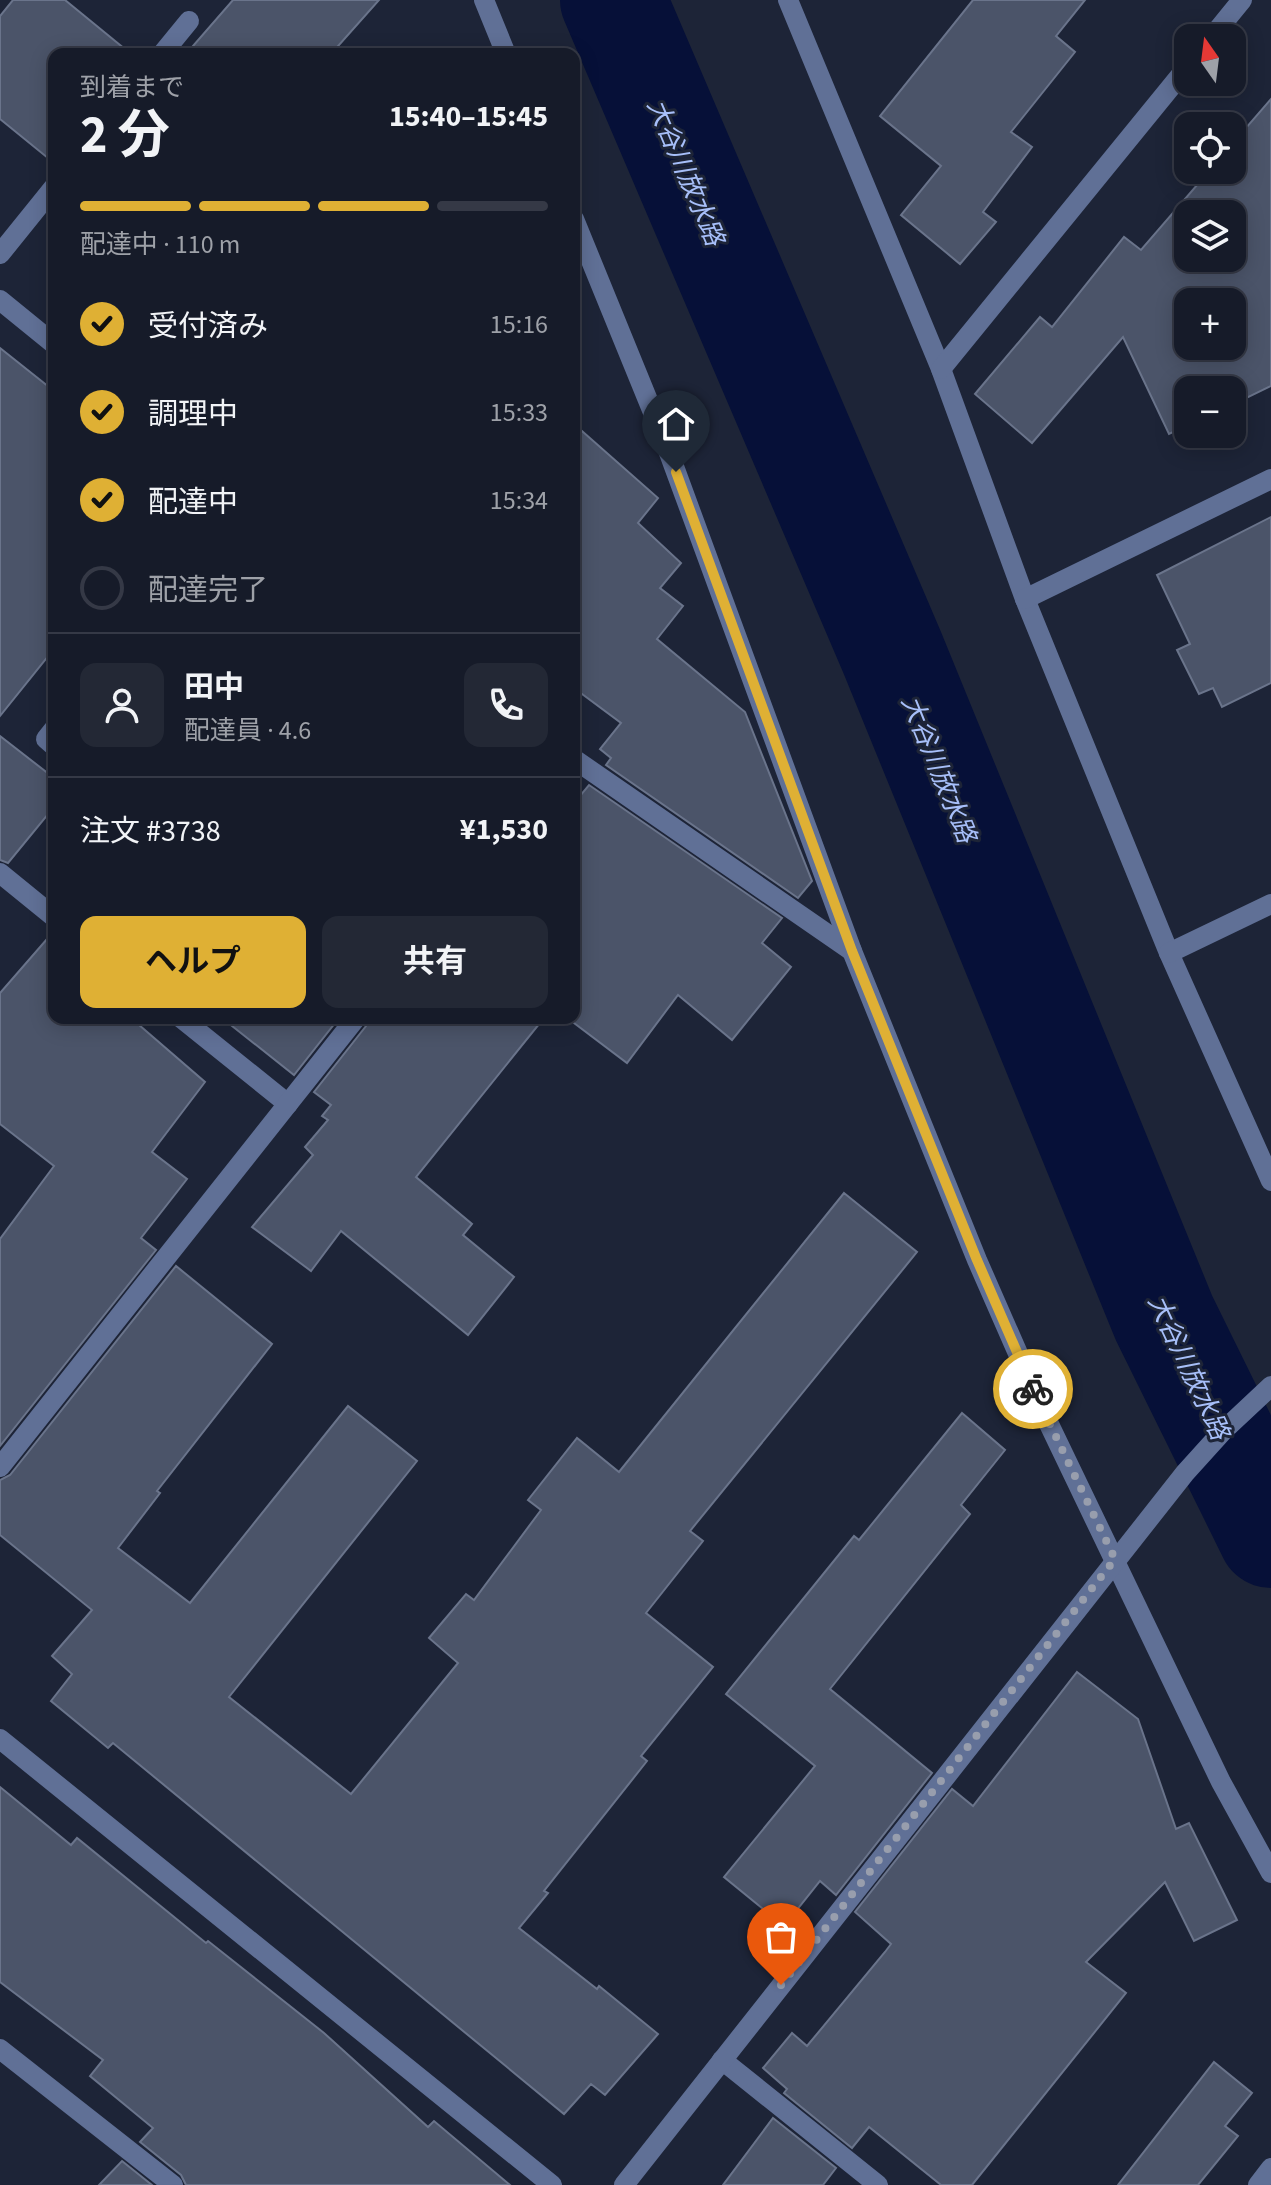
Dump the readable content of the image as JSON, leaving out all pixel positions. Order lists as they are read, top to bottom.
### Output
{
  "water": ["大谷川放水路"],
  "north": "top",
  "page": {
    "map_buttons": ["+", "−"],
    "heading": ["2 分", "到着まで", "15:40–15:45"],
    "panel": [
      "田中",
      "配達員 · 4.6",
      "注文 #3738",
      "¥1,530"
    ],
    "bar": "配達中 · 110 m",
    "list": [
      ["受付済み", "15:16"],
      ["調理中", "15:33"],
      ["配達中", "15:34"],
      "配達完了"
    ],
    "buttons": ["ヘルプ", "共有"]
  }
}
